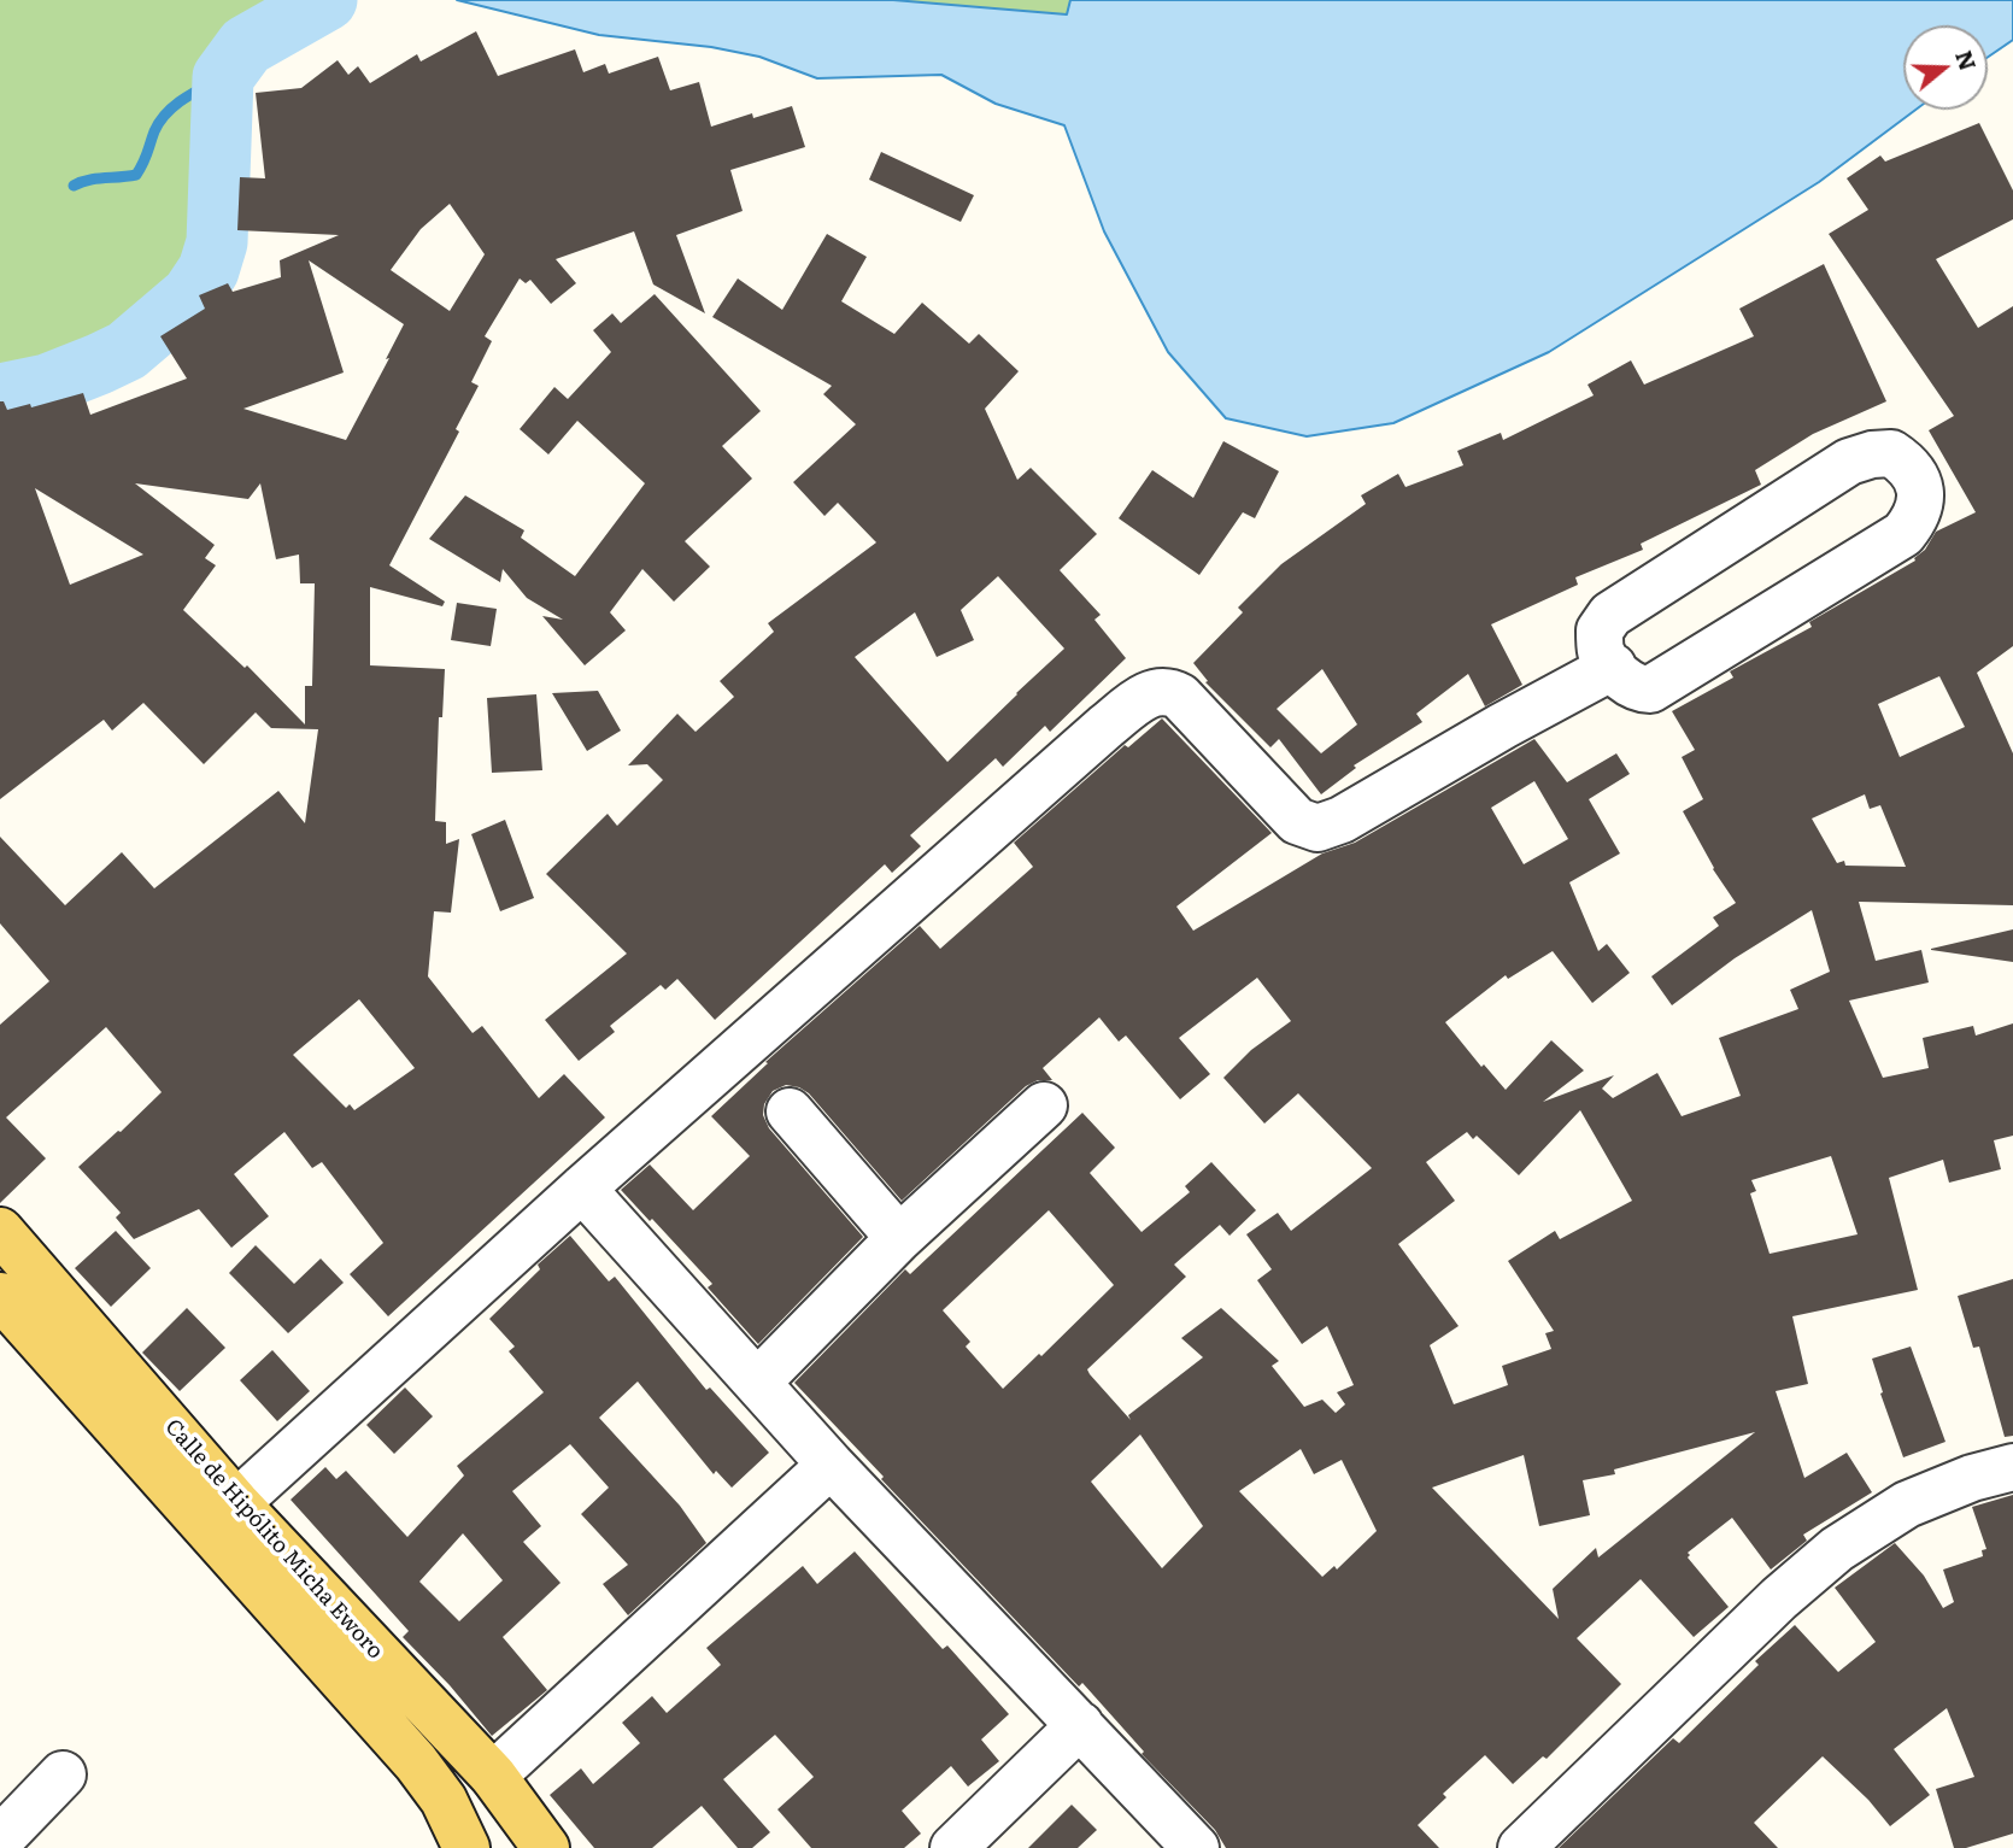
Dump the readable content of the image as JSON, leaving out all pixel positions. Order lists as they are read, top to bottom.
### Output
{
  "streets": {
    "main road": ["Calle de Hipólito Micha Eworo"]
  },
  "north": "right"
}
